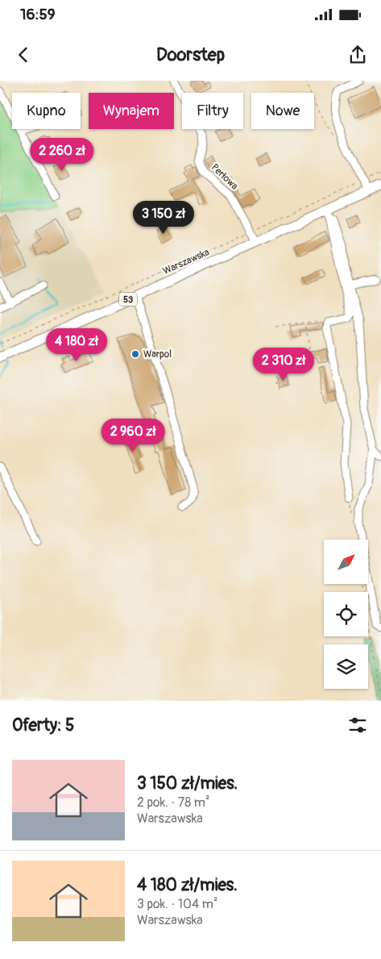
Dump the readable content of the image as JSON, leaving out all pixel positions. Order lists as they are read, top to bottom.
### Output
{
  "streets": {
    "main road": ["Warszawska", "53"],
    "street": ["Perłowa"]
  },
  "crossings": [
    ["Perłowa", "Warszawska"]
  ],
  "places": ["Warpol"],
  "north": "top right",
  "page": {
    "status": "16:59",
    "header": "Doorstep",
    "chip": [
      "Kupno",
      "Wynajem",
      "Filtry",
      "Nowe"
    ],
    "price": [
      "2 260 zł",
      "3 150 zł",
      "4 180 zł",
      "2 310 zł",
      "2 960 zł"
    ],
    "heading": "Oferty: 5",
    "list": [
      {
        "name": "3 150 zł/mies.",
        "note": "2 pok. · 78 m² · Warszawska"
      },
      {
        "name": "4 180 zł/mies.",
        "note": "3 pok. · 104 m² · Warszawska"
      }
    ]
  }
}
